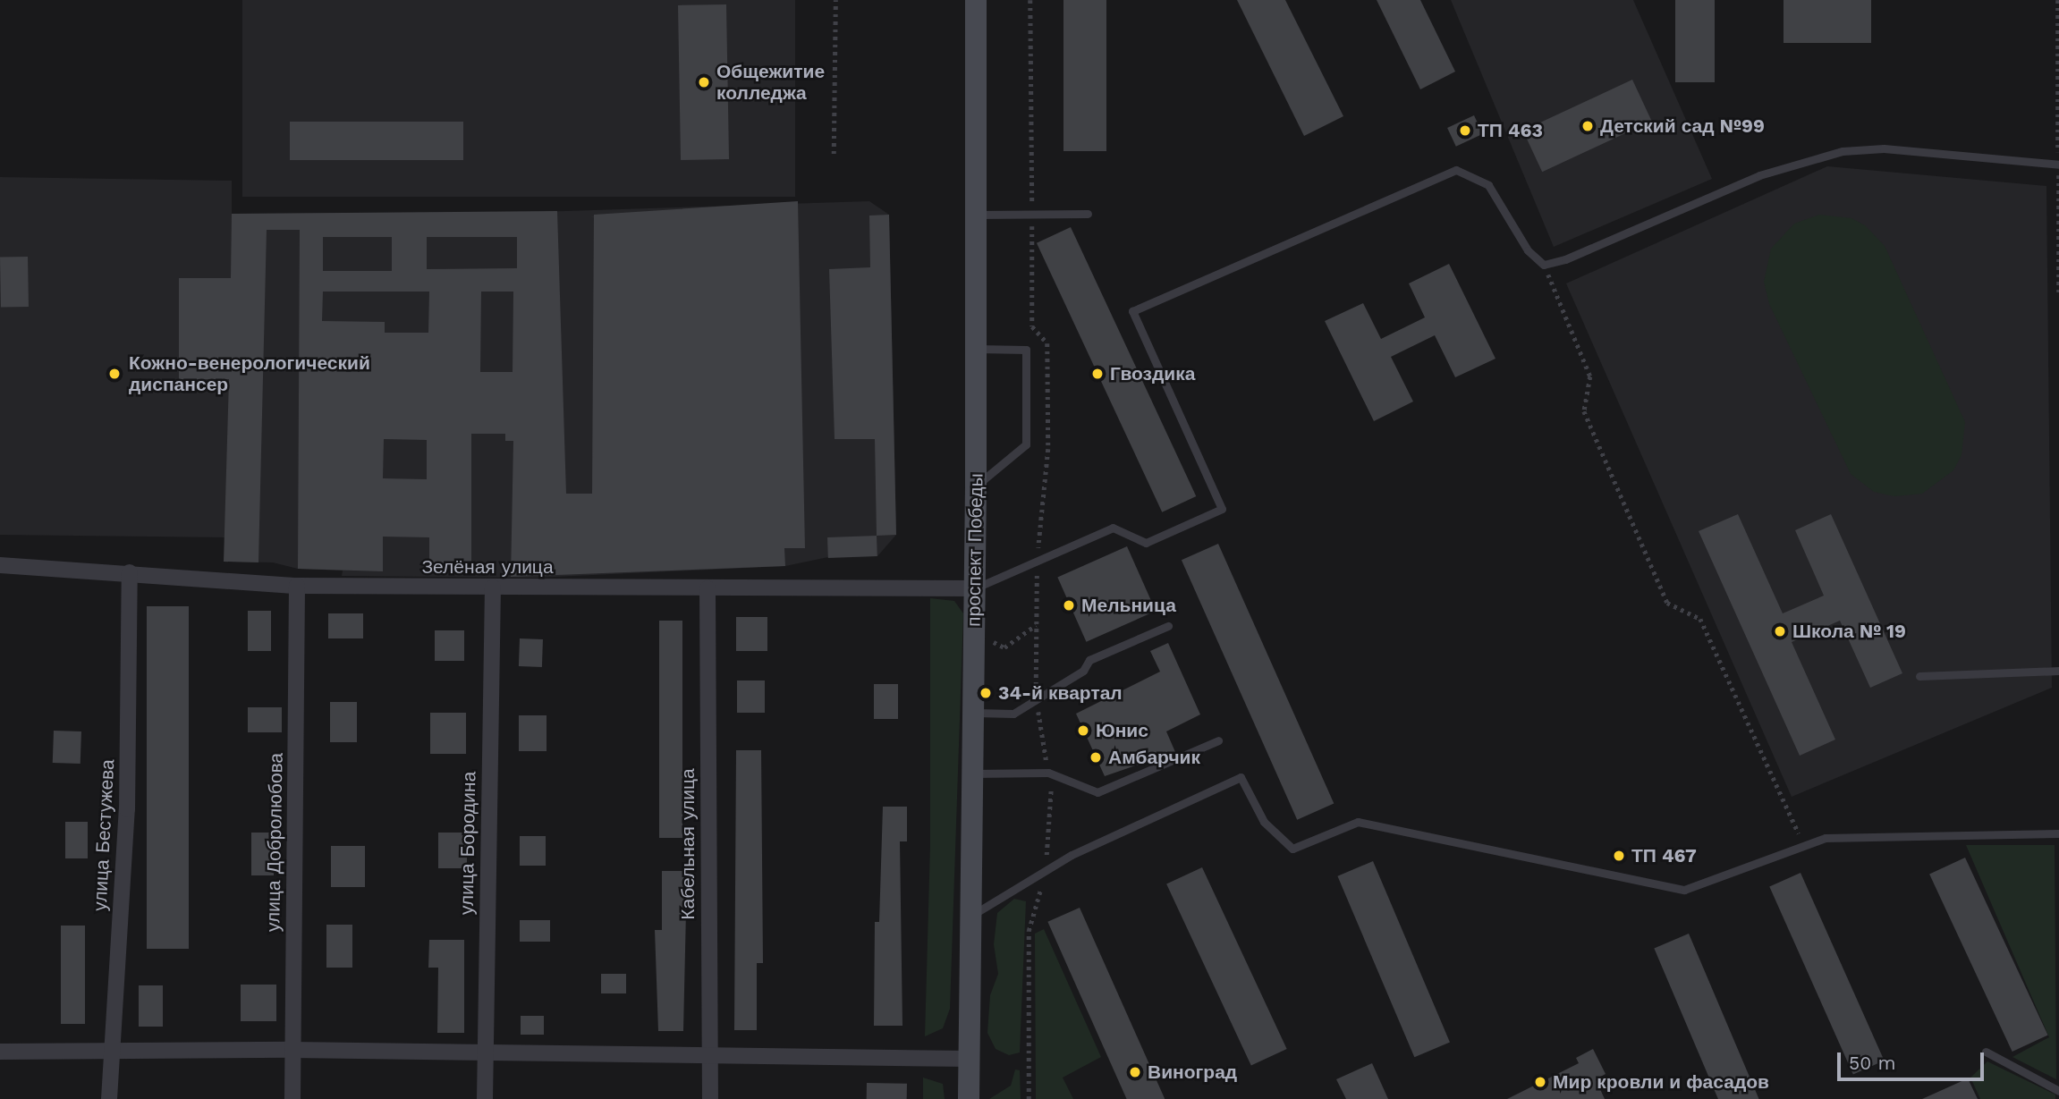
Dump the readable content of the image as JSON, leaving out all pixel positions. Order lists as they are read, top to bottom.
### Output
{
  "streets": {
    "street": [
      "проспект Победы",
      "Зелёная улица",
      "улица Бестужева",
      "улица Добролюбова",
      "улица Бородина",
      "Кабельная улица"
    ]
  },
  "crossings": [
    ["проспект Победы", "Зелёная улица"],
    ["Зелёная улица", "улица Бестужева"],
    ["Зелёная улица", "улица Добролюбова"],
    ["Зелёная улица", "улица Бородина"],
    ["Зелёная улица", "Кабельная улица"]
  ],
  "places": [
    "Общежитие колледжа",
    "Детский сад №99",
    "ТП 463",
    "Кожно-венерологический диспансер",
    "Гвоздика",
    "Мельница",
    "Школа № 19",
    "34-й квартал",
    "Юнис",
    "Амбарчик",
    "ТП 467",
    "Виноград",
    "Мир кровли и фасадов"
  ],
  "scale_bar": "50 m"
}
